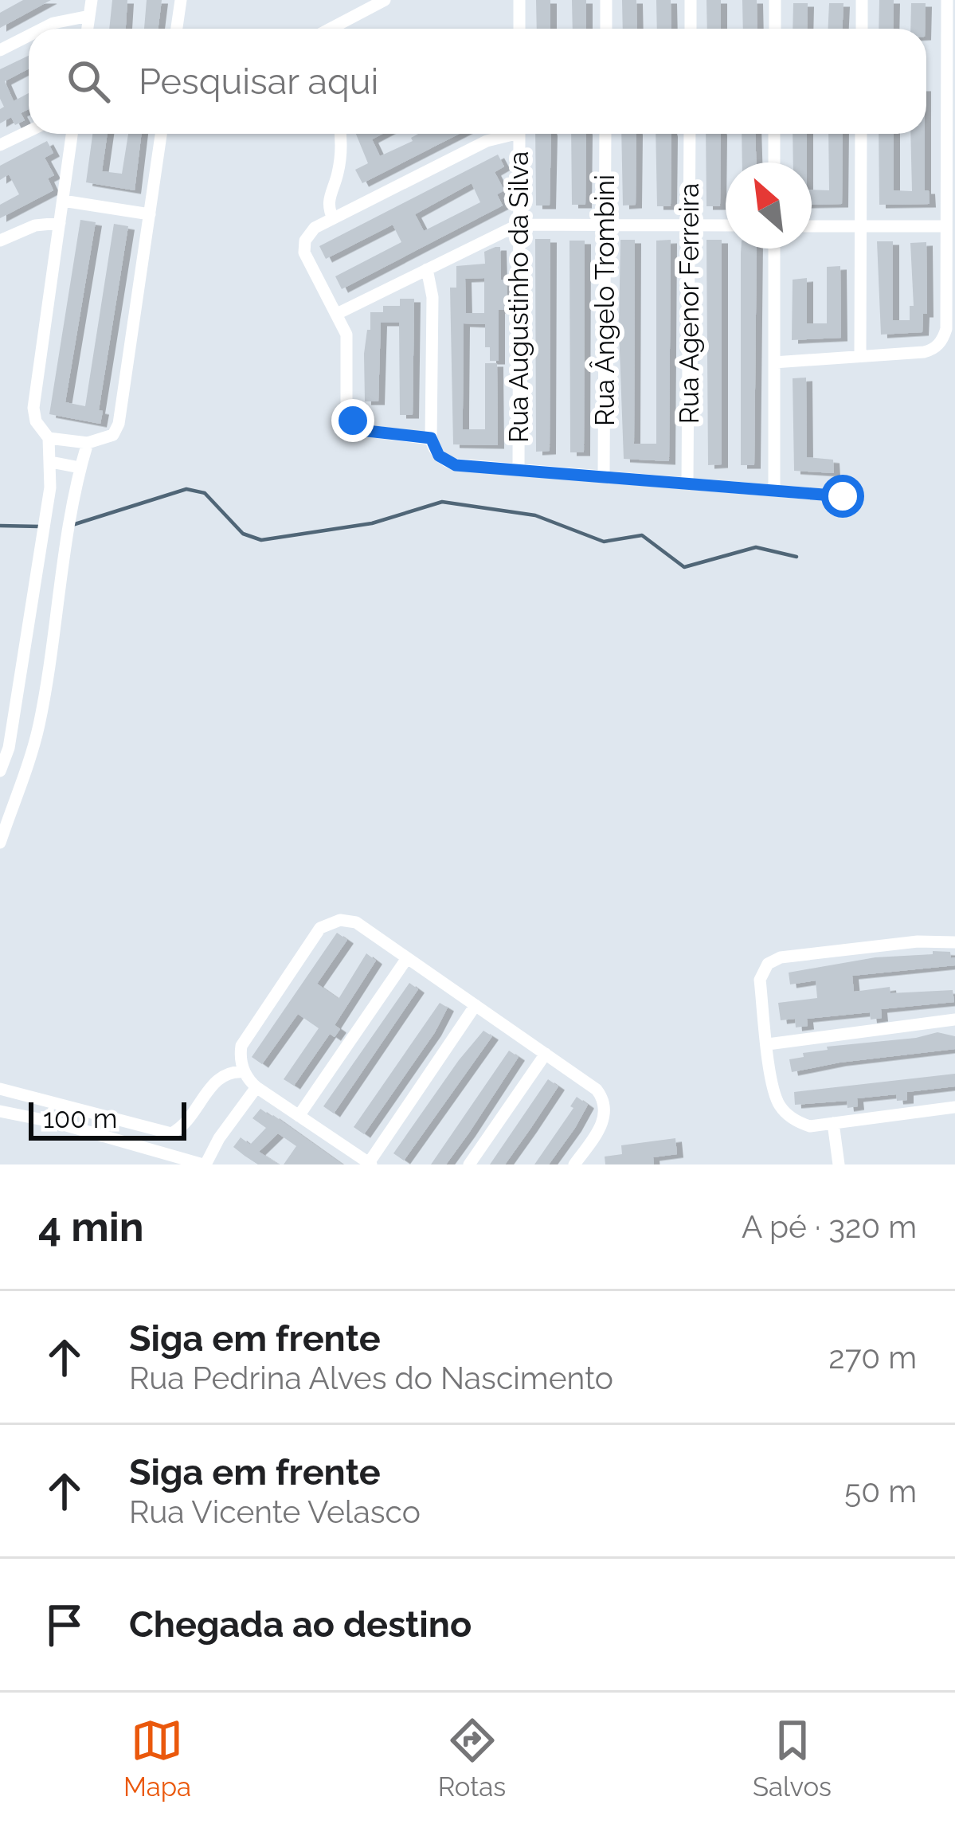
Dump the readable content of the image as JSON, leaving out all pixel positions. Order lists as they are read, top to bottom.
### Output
{
  "streets": {
    "street": ["Rua Augustinho da Silva", "Rua Ângelo Trombini", "Rua Agenor Ferreira"]
  },
  "scale_bar": "100 m",
  "north": "top left",
  "page": {
    "search": "Pesquisar aqui",
    "scale": "100 m",
    "heading": ["4 min", "A pé · 320 m"],
    "list": [
      ["Siga em frente", "Rua Pedrina Alves do Nascimento", "270 m"],
      ["Siga em frente", "Rua Vicente Velasco", "50 m"],
      "Chegada ao destino"
    ],
    "nav": ["Mapa", "Rotas", "Salvos"]
  }
}
